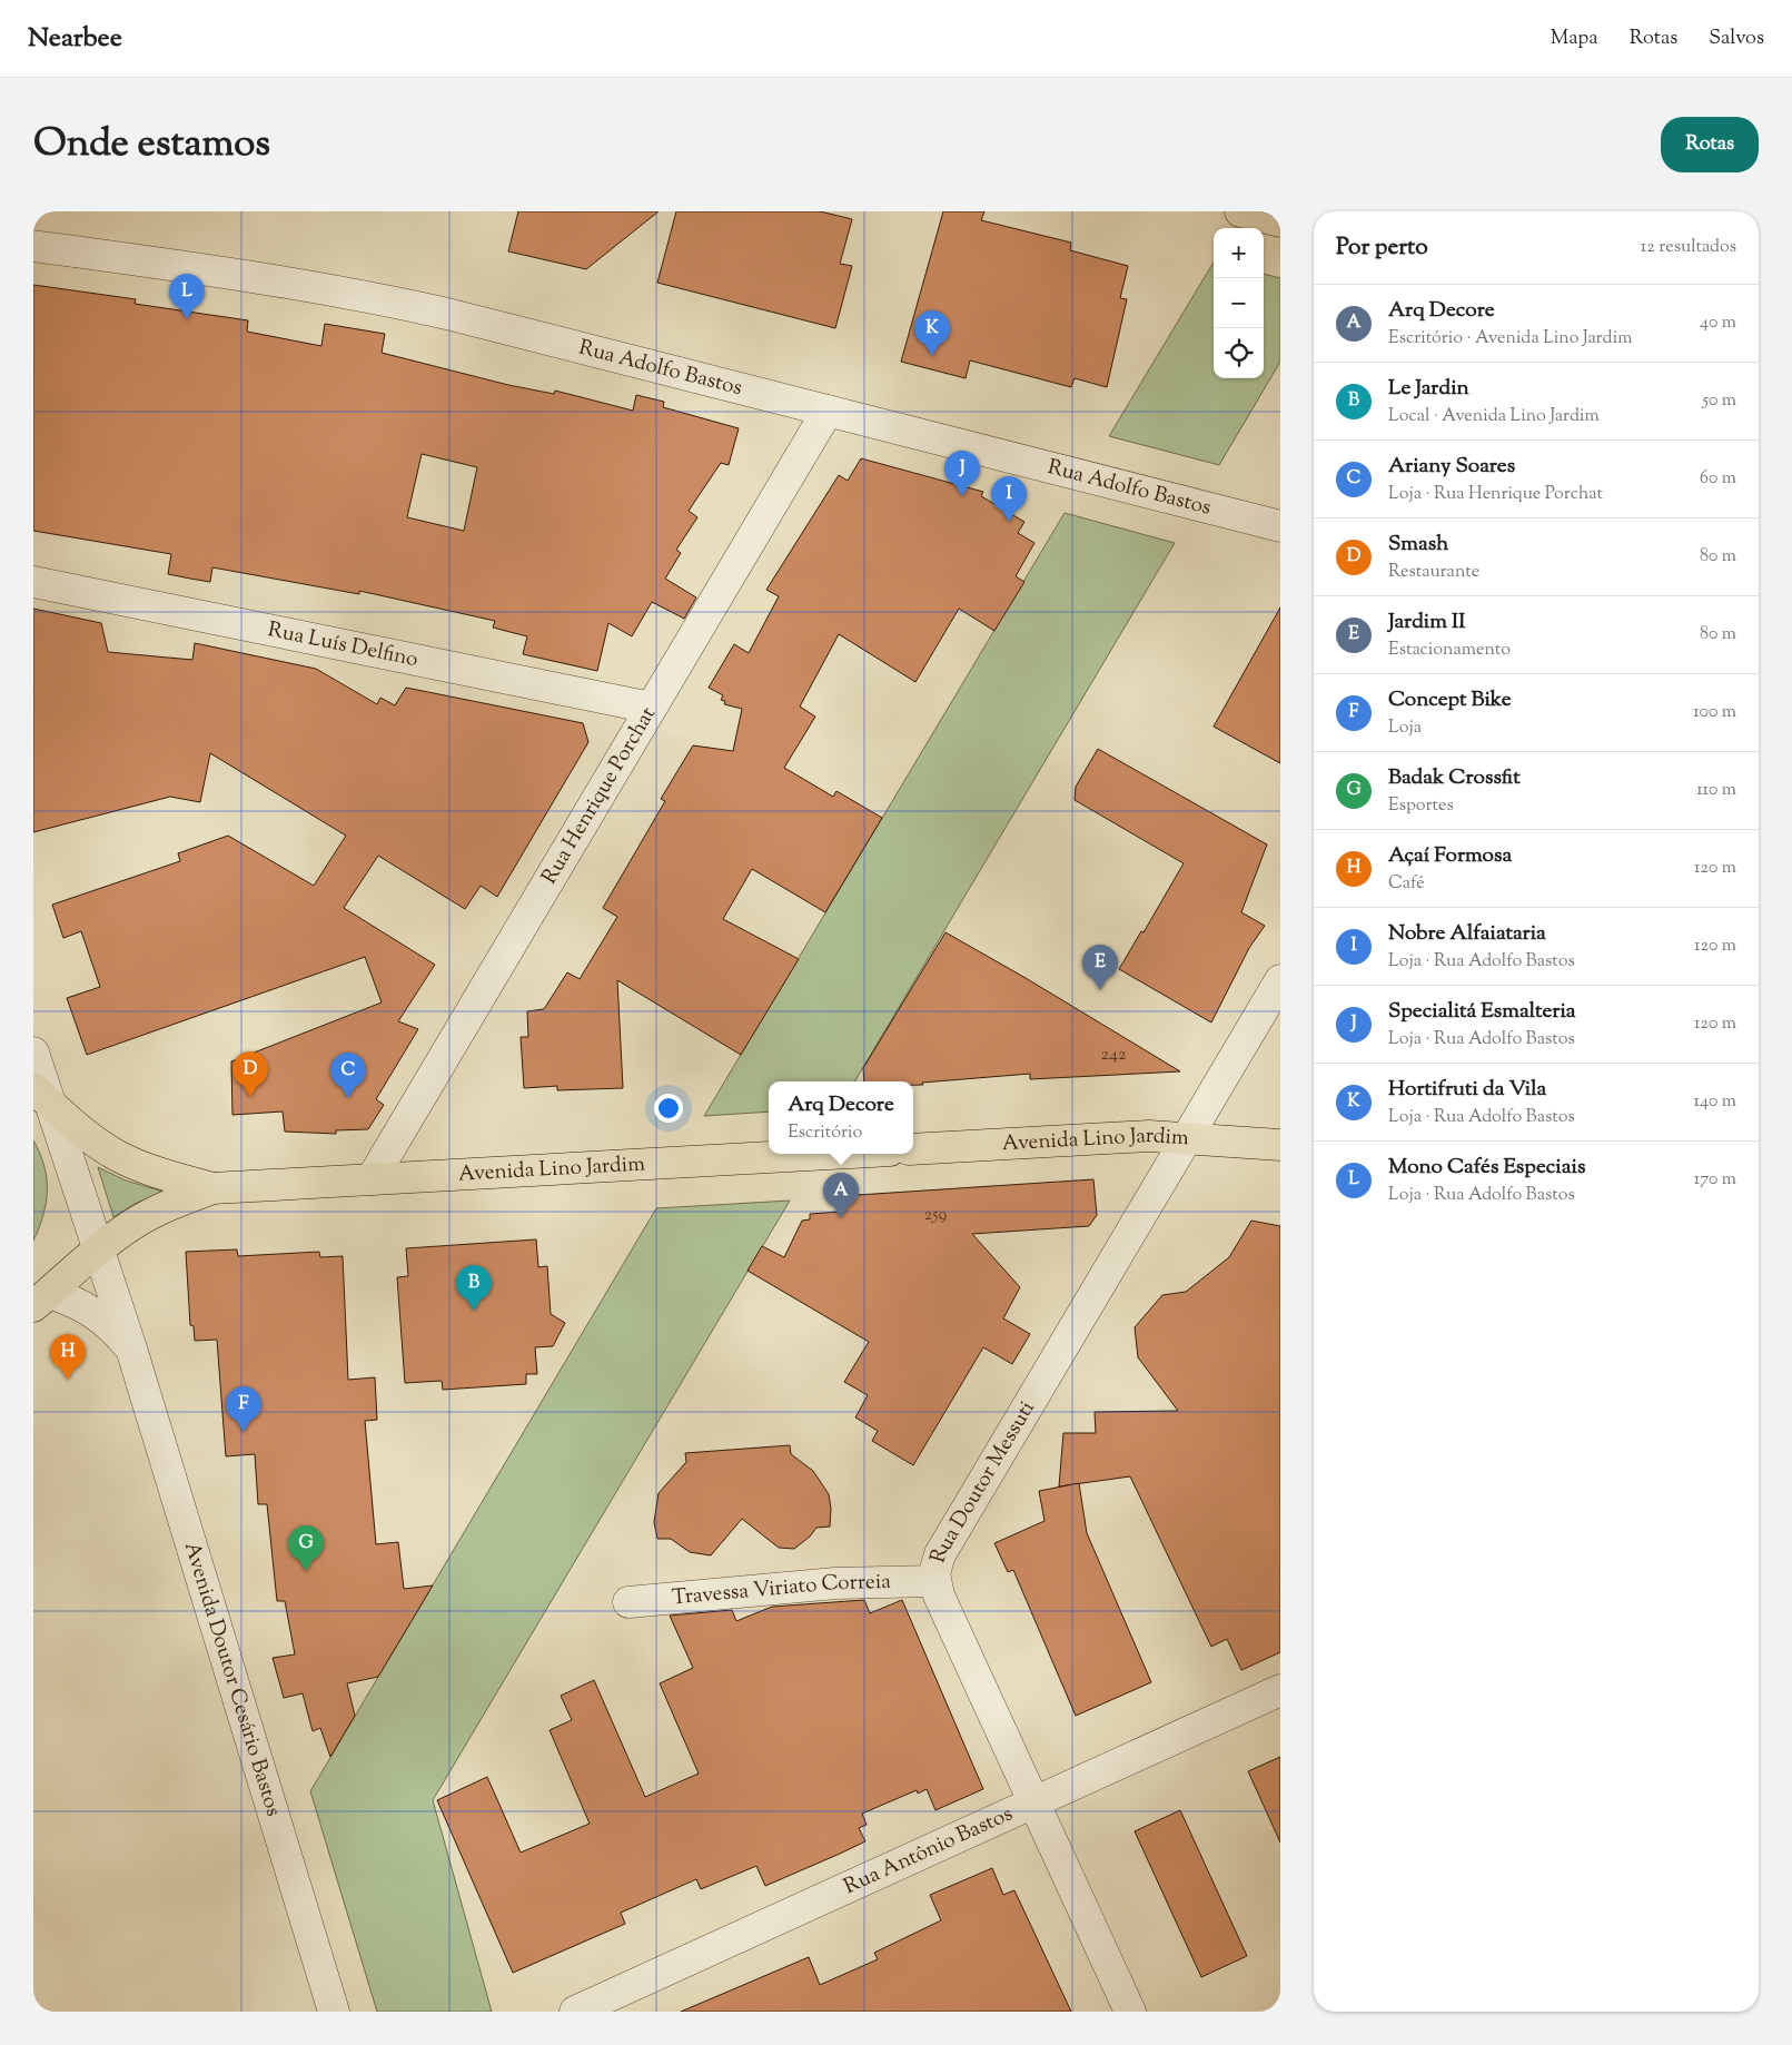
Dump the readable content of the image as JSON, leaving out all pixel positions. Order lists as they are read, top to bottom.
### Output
{
  "streets": {
    "main road": ["Avenida Lino Jardim"],
    "street": [
      "Rua Adolfo Bastos",
      "Rua Luís Delfino",
      "Rua Henrique Porchat",
      "Rua Doutor Messuti",
      "Travessa Viriato Correia",
      "Avenida Doutor Cesário Bastos",
      "Rua Antônio Bastos"
    ]
  },
  "crossings": [
    ["Rua Adolfo Bastos", "Rua Henrique Porchat"],
    ["Rua Luís Delfino", "Rua Henrique Porchat"],
    ["Rua Henrique Porchat", "Avenida Lino Jardim"],
    ["Avenida Lino Jardim", "Rua Doutor Messuti"],
    ["Avenida Lino Jardim", "Avenida Doutor Cesário Bastos"],
    ["Rua Doutor Messuti", "Travessa Viriato Correia"],
    ["Rua Doutor Messuti", "Rua Antônio Bastos"]
  ],
  "house_numbers": ["242", "259"],
  "page": {
    "header": "Nearbee",
    "nav": ["Mapa", "Rotas", "Salvos"],
    "title": "Onde estamos",
    "buttons": "Rotas",
    "heading": ["Por perto", "12 resultados"],
    "map_buttons": ["+", "−"],
    "pins": [
      "L",
      "K",
      "J",
      "I",
      "E",
      "D",
      "C",
      "A",
      "B",
      "H",
      "F",
      "G"
    ],
    "list": [
      {
        "mark": "A",
        "name": "Arq Decore",
        "note": "Escritório · Avenida Lino Jardim",
        "value": "40 m"
      },
      {
        "mark": "B",
        "name": "Le Jardin",
        "note": "Local · Avenida Lino Jardim",
        "value": "50 m"
      },
      {
        "mark": "C",
        "name": "Ariany Soares",
        "note": "Loja · Rua Henrique Porchat",
        "value": "60 m"
      },
      {
        "mark": "D",
        "name": "Smash",
        "note": "Restaurante",
        "value": "80 m"
      },
      {
        "mark": "E",
        "name": "Jardim II",
        "note": "Estacionamento",
        "value": "80 m"
      },
      {
        "mark": "F",
        "name": "Concept Bike",
        "note": "Loja",
        "value": "100 m"
      },
      {
        "mark": "G",
        "name": "Badak Crossfit",
        "note": "Esportes",
        "value": "110 m"
      },
      {
        "mark": "H",
        "name": "Açaí Formosa",
        "note": "Café",
        "value": "120 m"
      },
      {
        "mark": "I",
        "name": "Nobre Alfaiataria",
        "note": "Loja · Rua Adolfo Bastos",
        "value": "120 m"
      },
      {
        "mark": "J",
        "name": "Specialitá Esmalteria",
        "note": "Loja · Rua Adolfo Bastos",
        "value": "120 m"
      },
      {
        "mark": "K",
        "name": "Hortifruti da Vila",
        "note": "Loja · Rua Adolfo Bastos",
        "value": "140 m"
      },
      {
        "mark": "L",
        "name": "Mono Cafés Especiais",
        "note": "Loja · Rua Adolfo Bastos",
        "value": "170 m"
      }
    ],
    "popup": ["Arq Decore", "Escritório"]
  }
}
